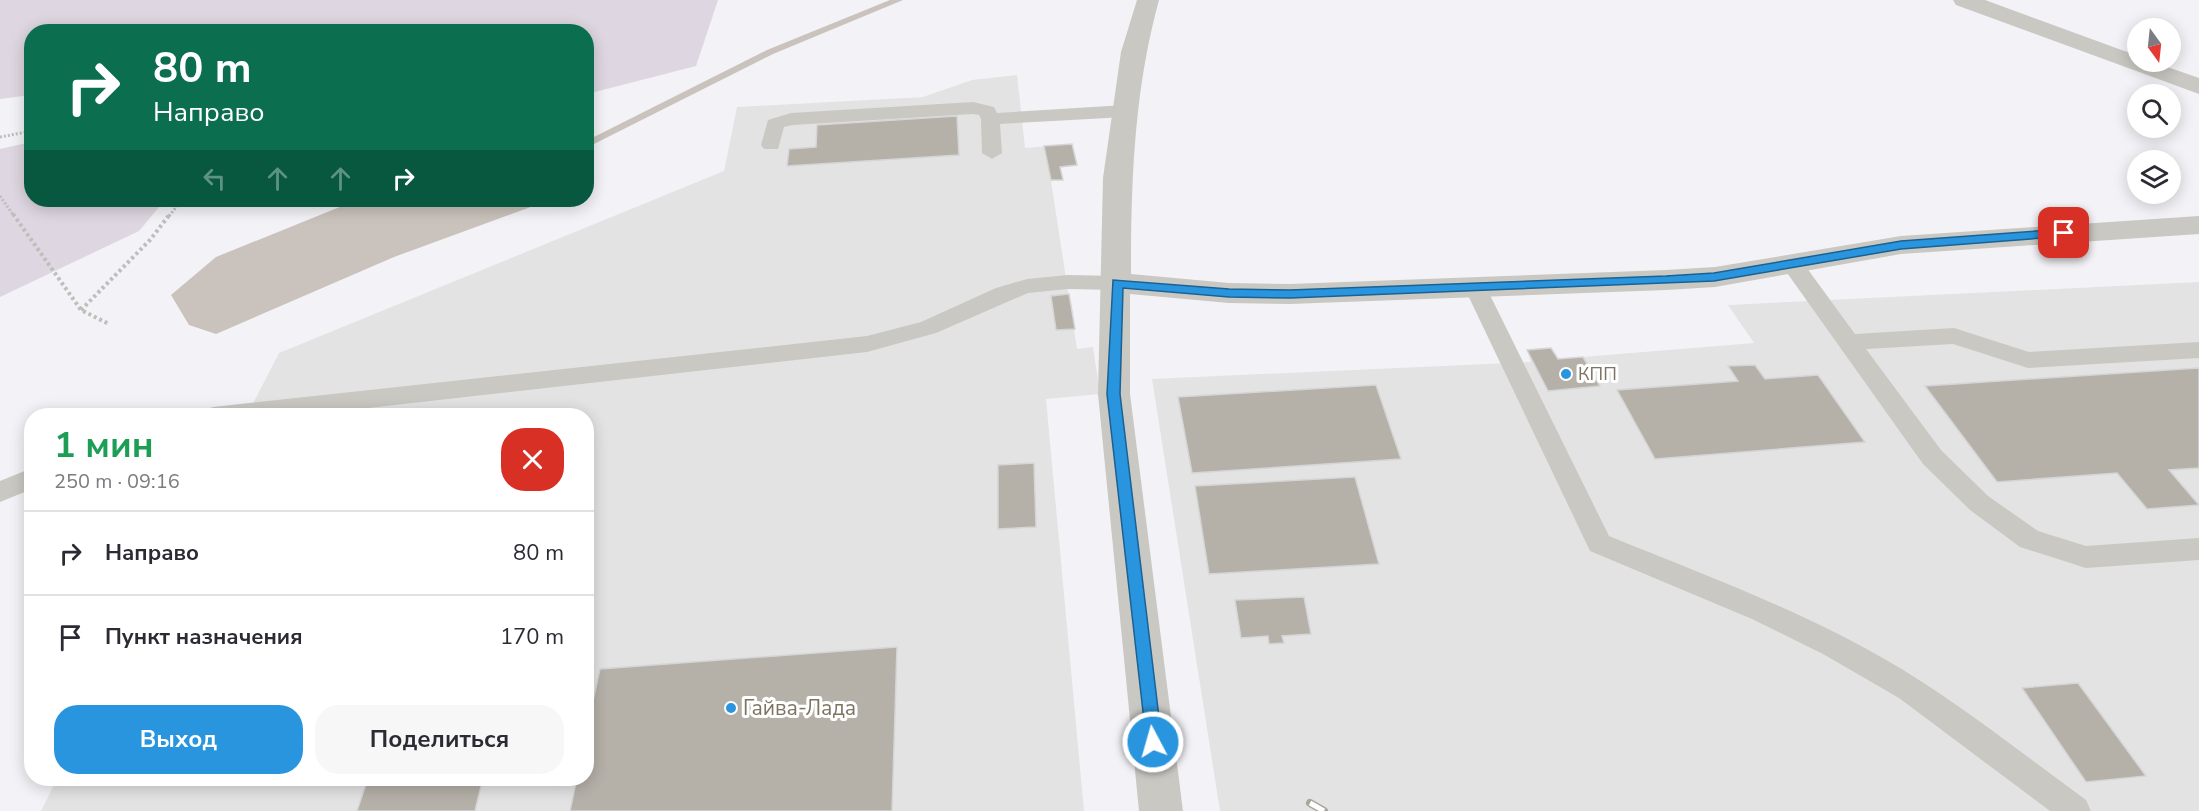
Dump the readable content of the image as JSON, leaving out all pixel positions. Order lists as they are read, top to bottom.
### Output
{
  "places": ["КПП", "Гайва-Лада"],
  "north": "bottom",
  "page": {
    "turn": ["80 m", "Направо"],
    "heading": ["1 мин", "250 m · 09:16"],
    "list": [
      {
        "name": "Направо",
        "value": "80 m"
      },
      {
        "name": "Пункт назначения",
        "value": "170 m"
      }
    ],
    "buttons": ["Выход", "Поделиться"]
  }
}
